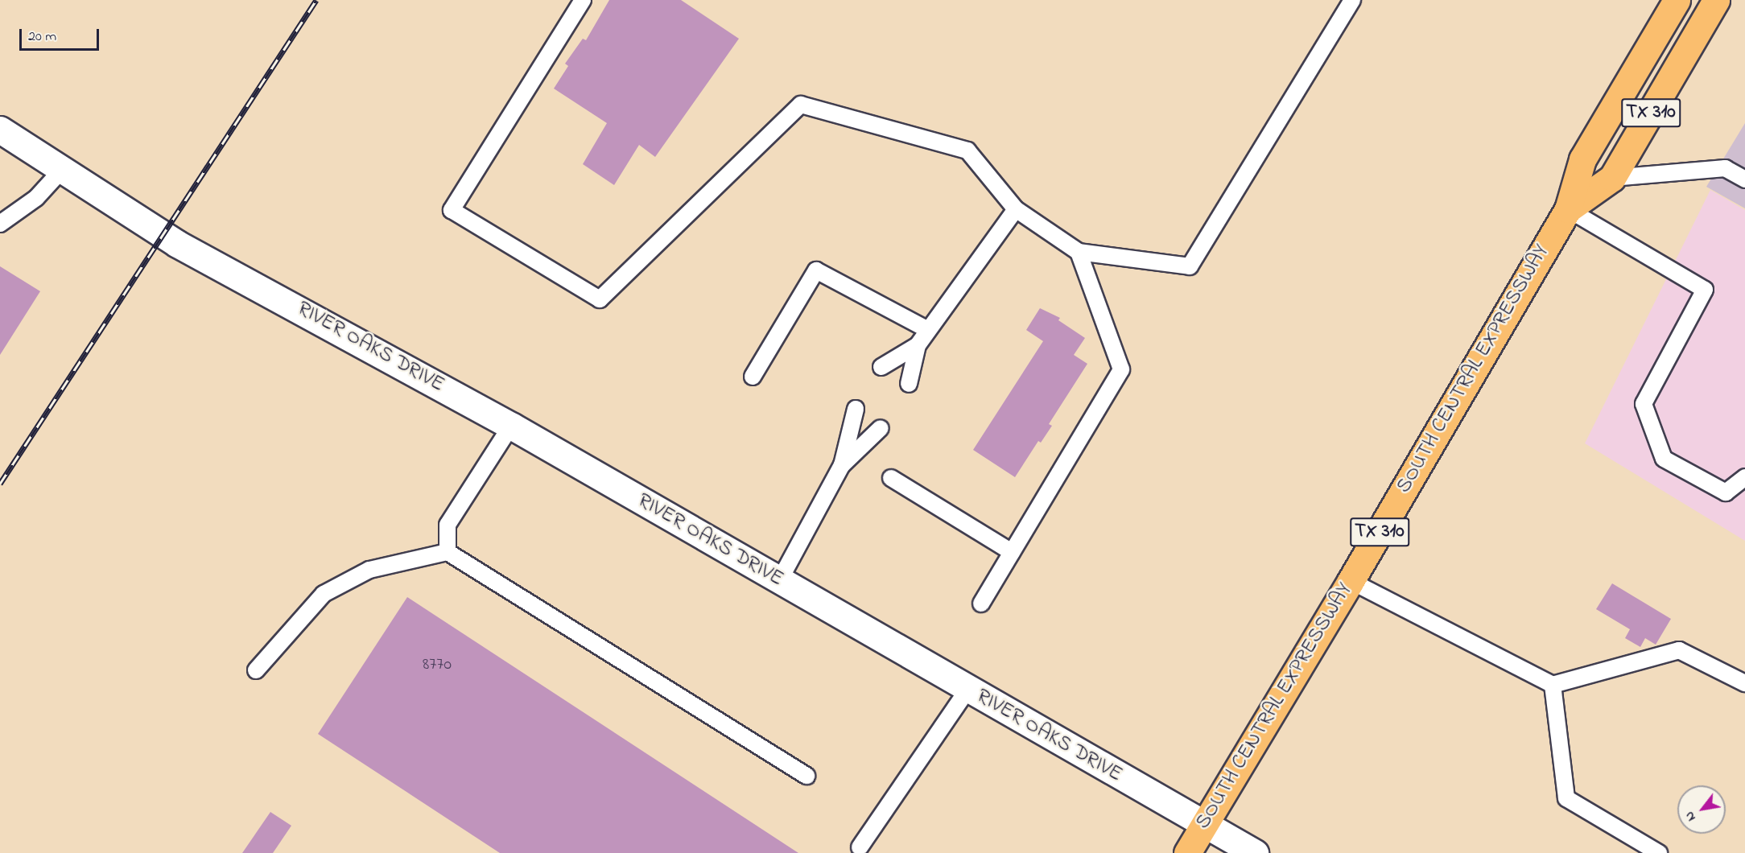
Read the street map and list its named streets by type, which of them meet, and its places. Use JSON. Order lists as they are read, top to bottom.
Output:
{
  "streets": {
    "main road": ["TX 310", "SOUTH CENTRAL EXPRESSWAY"],
    "street": ["RIVER OAKS DRIVE"]
  },
  "crossings": [
    ["RIVER OAKS DRIVE", "SOUTH CENTRAL EXPRESSWAY"]
  ],
  "house_numbers": ["8770"],
  "scale_bar": "20 m",
  "north": "bottom left"
}
